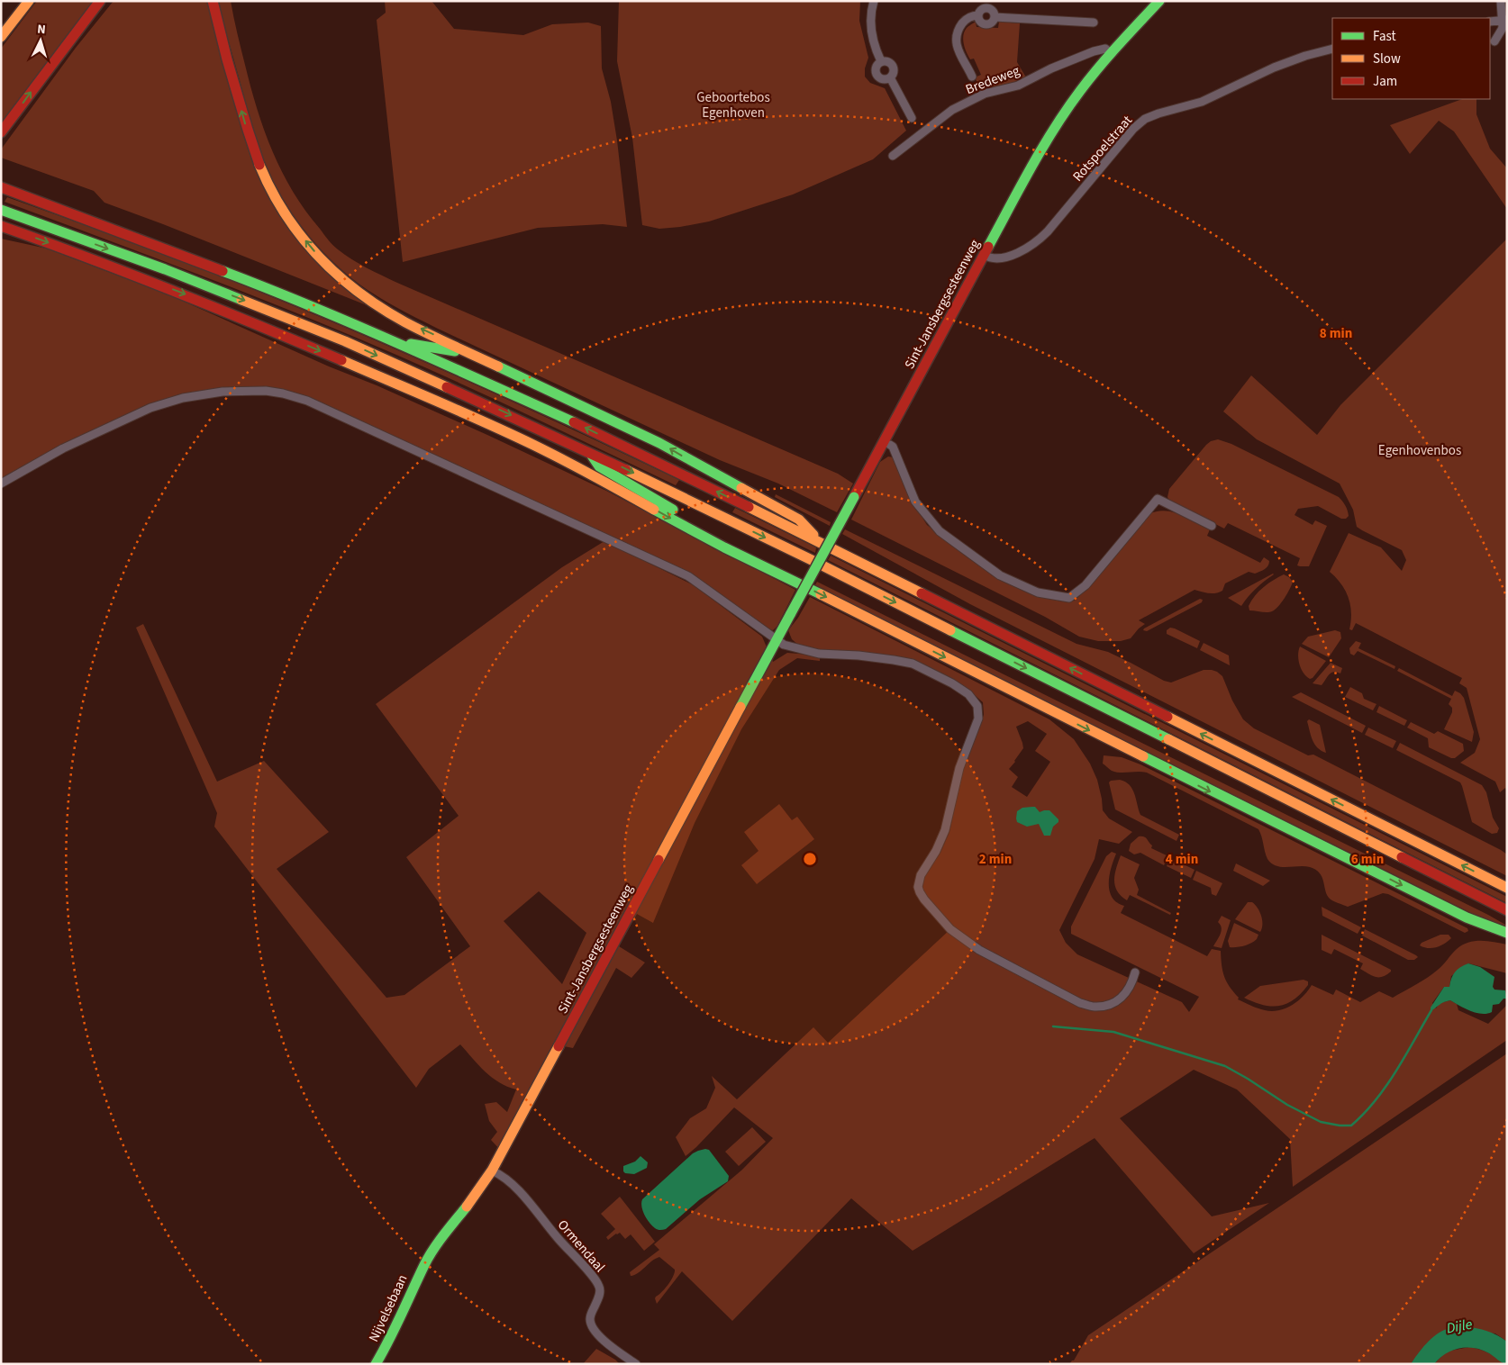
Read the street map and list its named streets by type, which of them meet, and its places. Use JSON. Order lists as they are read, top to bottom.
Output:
{
  "streets": {
    "main road": ["Sint-Jansbergsesteenweg", "Nijvelsebaan"],
    "street": ["Bredeweg", "Rotspoelstraat", "Ormendaal"]
  },
  "crossings": [
    ["Bredeweg", "Sint-Jansbergsesteenweg"],
    ["Rotspoelstraat", "Sint-Jansbergsesteenweg"],
    ["Sint-Jansbergsesteenweg", "Ormendaal"],
    ["Sint-Jansbergsesteenweg", "Nijvelsebaan"]
  ],
  "water": ["Dijle"],
  "parks": ["Geboortebos Egenhoven", "Egenhovenbos"],
  "legend": ["Fast", "Slow", "Jam"],
  "north": "top",
  "rings": [
    "8 min",
    "2 min",
    "4 min",
    "6 min"
  ]
}
